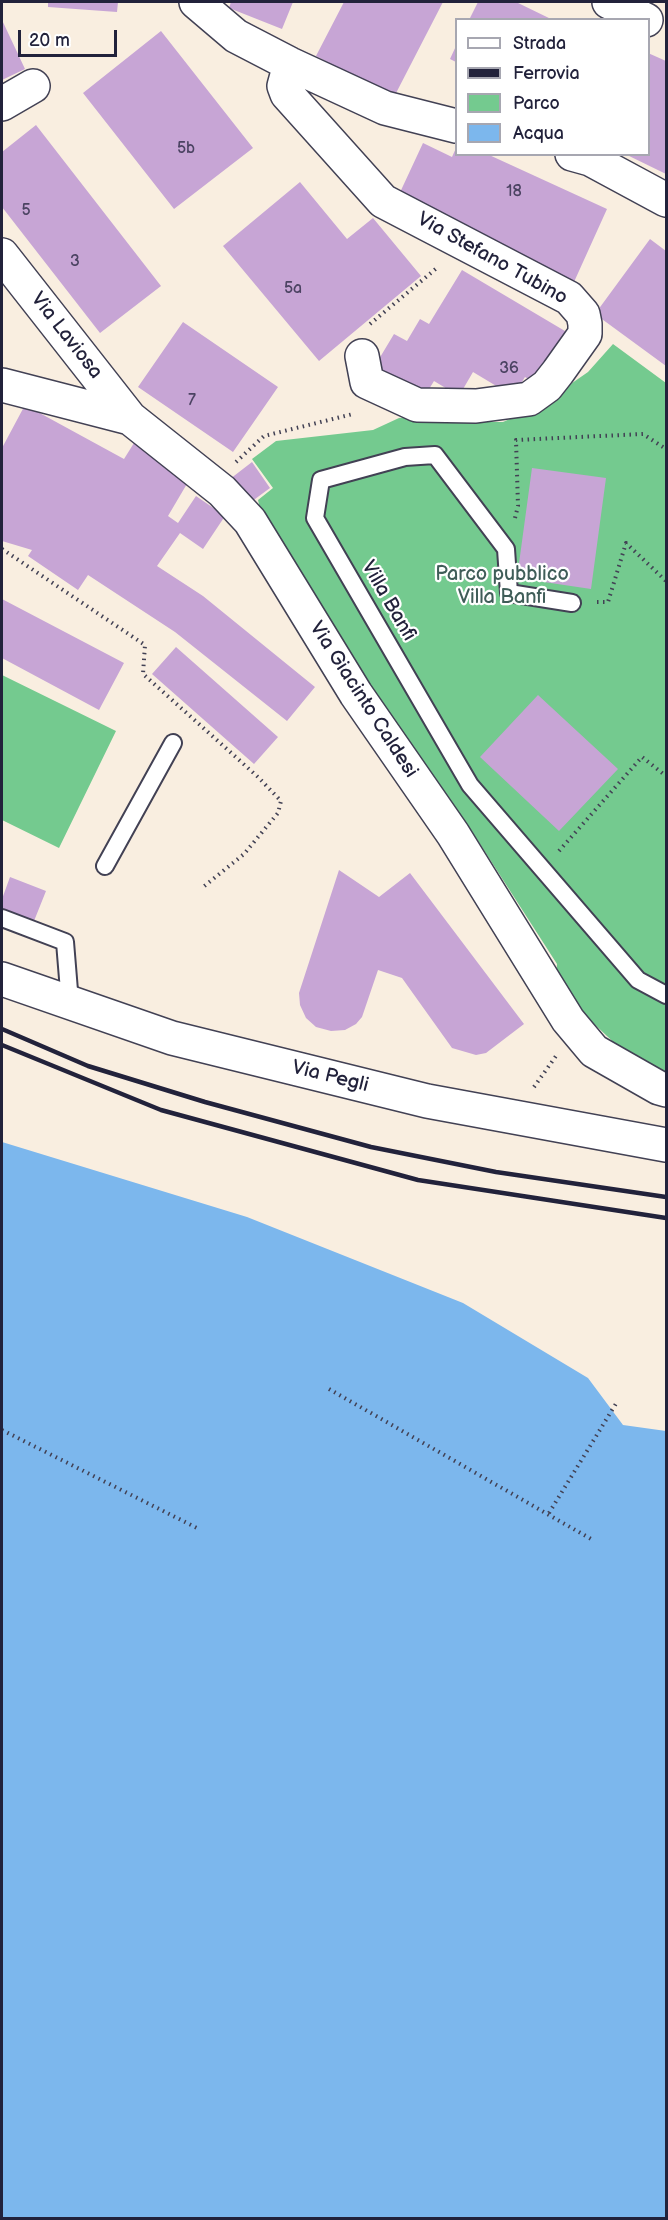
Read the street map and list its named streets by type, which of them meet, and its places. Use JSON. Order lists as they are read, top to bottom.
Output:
{
  "streets": {
    "street": [
      "Via Stefano Tubino",
      "Via Laviosa",
      "Via Giacinto Caldesi",
      "Via Pegli"
    ],
    "lane": ["Villa Banfi"]
  },
  "crossings": [
    ["Via Laviosa", "Via Giacinto Caldesi"]
  ],
  "parks": ["Parco pubblico Villa Banfi"],
  "house_numbers": [
    "5b",
    "18",
    "5",
    "3",
    "5a",
    "36",
    "7"
  ],
  "legend": [
    "Strada",
    "Ferrovia",
    "Parco",
    "Acqua"
  ],
  "scale_bar": "20 m"
}
